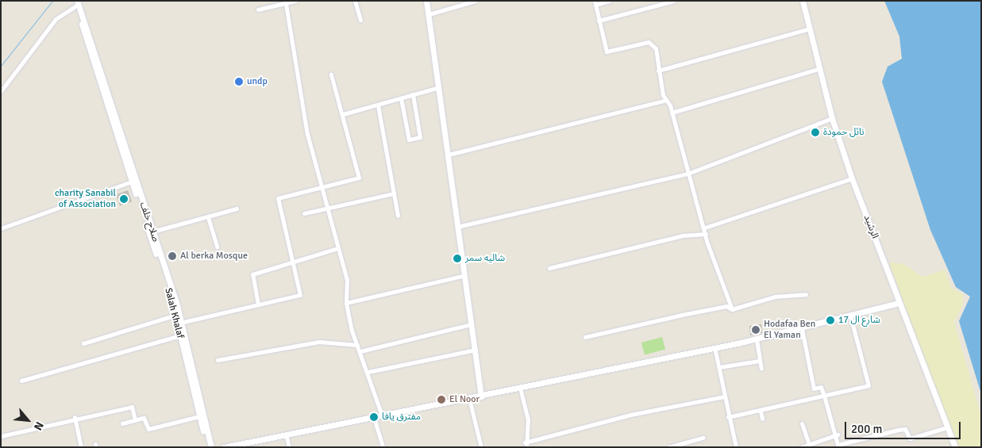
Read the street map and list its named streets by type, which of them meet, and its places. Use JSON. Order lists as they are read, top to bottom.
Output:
{
  "streets": {
    "main road": ["صلاح خلف", "الرشيد", "Salah Khalaf"]
  },
  "places": [
    "undp",
    "نائل حمودة",
    "charity Sanabil of Association",
    "Al berka Mosque",
    "شاليه سمر",
    "شارع ال 17",
    "Hodafaa Ben El Yaman",
    "El Noor",
    "مفترق يافا"
  ],
  "scale_bar": "200 m",
  "north": "bottom right"
}
